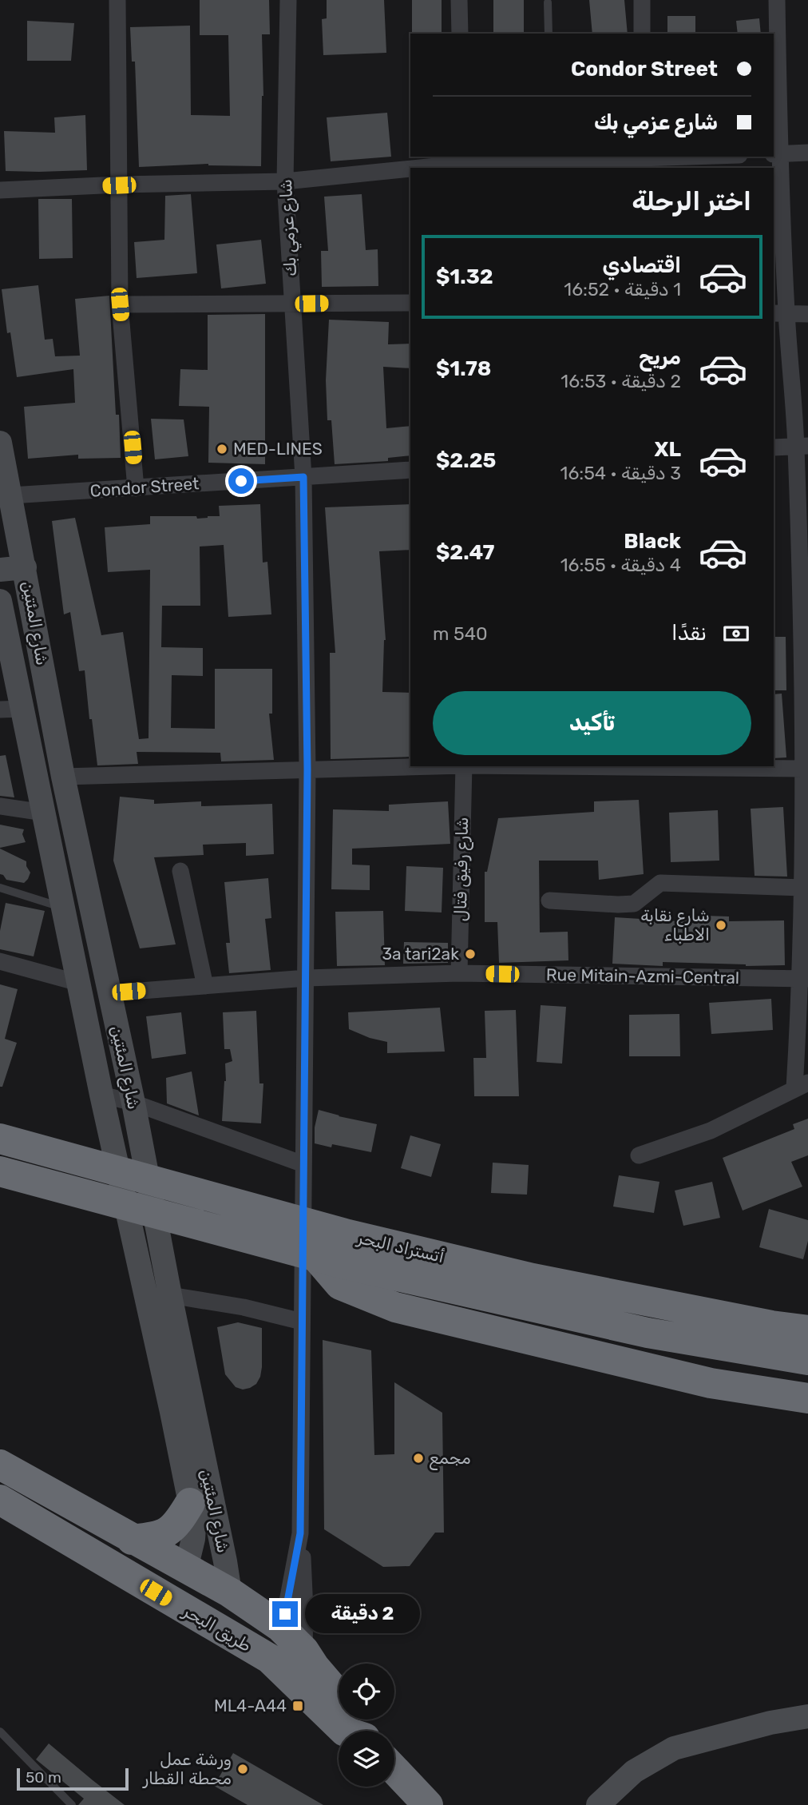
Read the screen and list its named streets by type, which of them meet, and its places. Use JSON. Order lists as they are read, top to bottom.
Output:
{
  "streets": {
    "highway": ["أتستراد البحر", "طريق البحر"],
    "street": [
      "شارع عزمي بك",
      "Condor Street",
      "شارع المئتين",
      "شارع رفيق فتال",
      "Rue Mitain-Azmi-Central"
    ]
  },
  "crossings": [
    ["شارع عزمي بك", "Condor Street"],
    ["شارع عزمي بك", "Rue Mitain-Azmi-Central"],
    ["شارع عزمي بك", "طريق البحر"],
    ["Condor Street", "شارع المئتين"],
    ["شارع المئتين", "Rue Mitain-Azmi-Central"],
    ["شارع المئتين", "طريق البحر"],
    ["شارع رفيق فتال", "Rue Mitain-Azmi-Central"]
  ],
  "places": {
    "other": [
      "MED-LINES",
      "شارع نقابة الاطباء",
      "3a tari2ak",
      "مجمع",
      "ورشة عمل محطة القطار"
    ],
    "transit": ["ML4-A44"]
  },
  "scale_bar": "50 m",
  "page": {
    "banner": ["Condor Street", "شارع عزمي بك"],
    "heading": "اختر الرحلة",
    "list": [
      {
        "name": "اقتصادي",
        "note": "1 دقيقة · 16:52",
        "value": "$1.32"
      },
      {
        "name": "مريح",
        "note": "2 دقيقة · 16:53",
        "value": "$1.78"
      },
      {
        "name": "XL",
        "note": "3 دقيقة · 16:54",
        "value": "$2.25"
      },
      {
        "name": "Black",
        "note": "4 دقيقة · 16:55",
        "value": "$2.47"
      }
    ],
    "pay": ["نقدًا", "540 m"],
    "buttons": "تأكيد",
    "bubble": "2 دقيقة",
    "scale": "50 m"
  }
}
